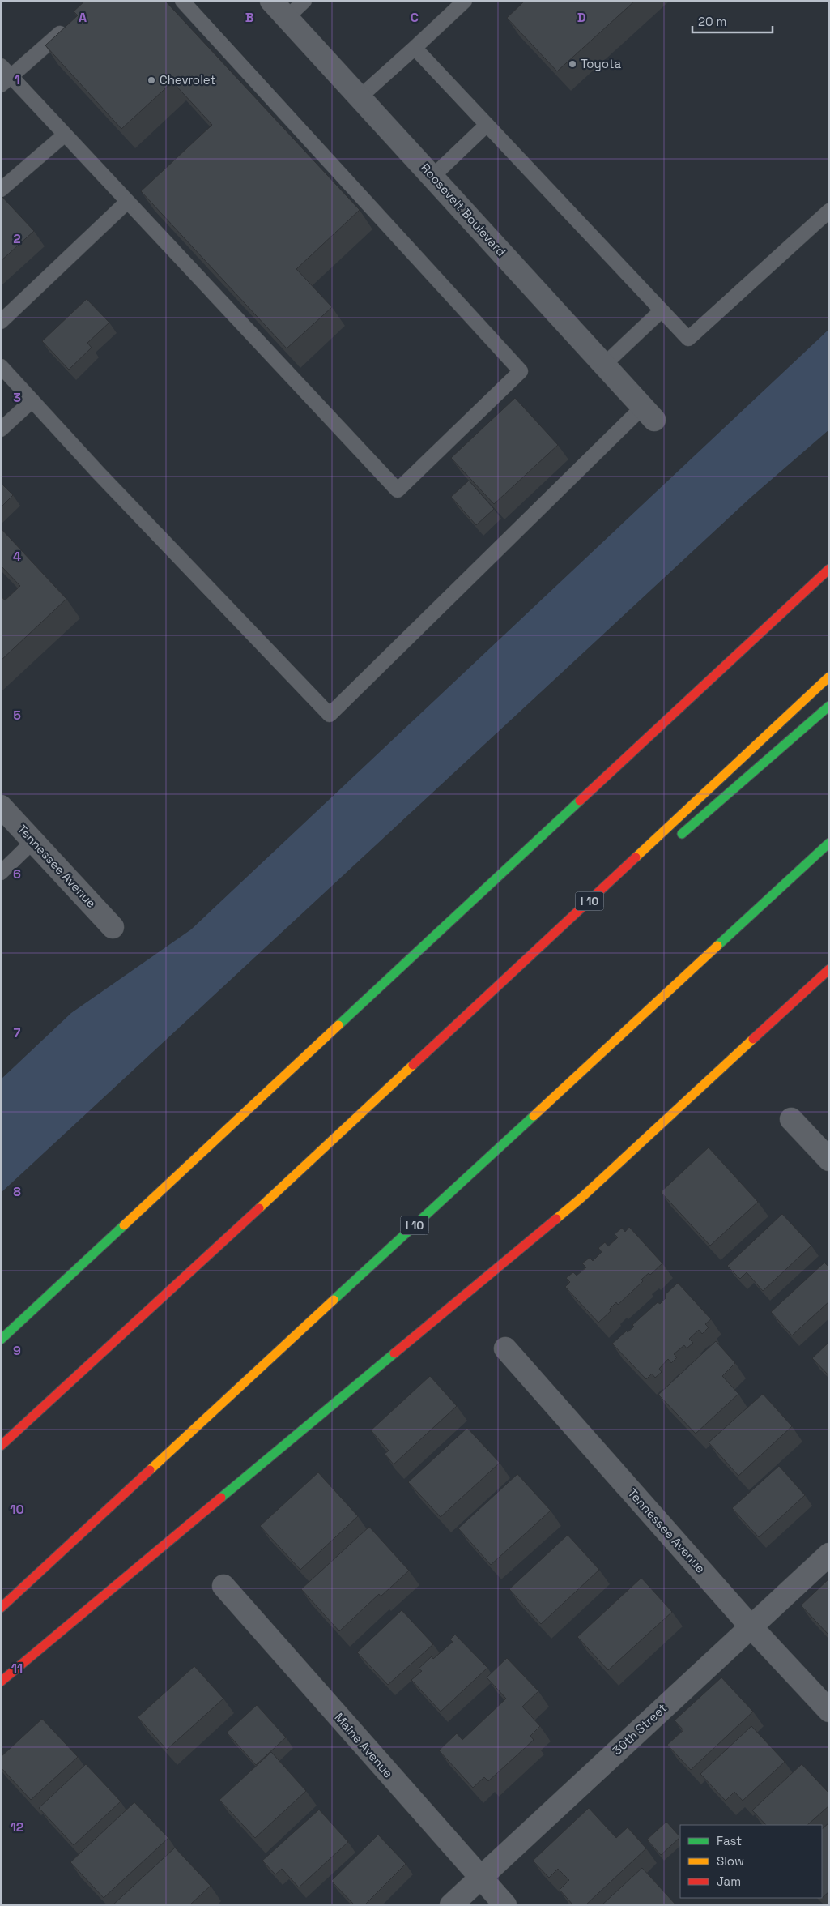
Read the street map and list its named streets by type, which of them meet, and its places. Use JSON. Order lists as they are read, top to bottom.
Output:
{
  "streets": {
    "highway": ["I 10"],
    "street": [
      "Roosevelt Boulevard",
      "Tennessee Avenue",
      "30th Street",
      "Maine Avenue"
    ]
  },
  "crossings": [
    ["Tennessee Avenue", "30th Street"],
    ["30th Street", "Maine Avenue"]
  ],
  "places": ["Toyota", "Chevrolet"],
  "legend": ["Fast", "Slow", "Jam"],
  "scale_bar": "20 m",
  "grid": {
    "columns": [
      "A",
      "B",
      "C",
      "D"
    ],
    "rows": [
      "1",
      "2",
      "3",
      "4",
      "5",
      "6",
      "7",
      "8",
      "9",
      "10",
      "11",
      "12"
    ]
  }
}
